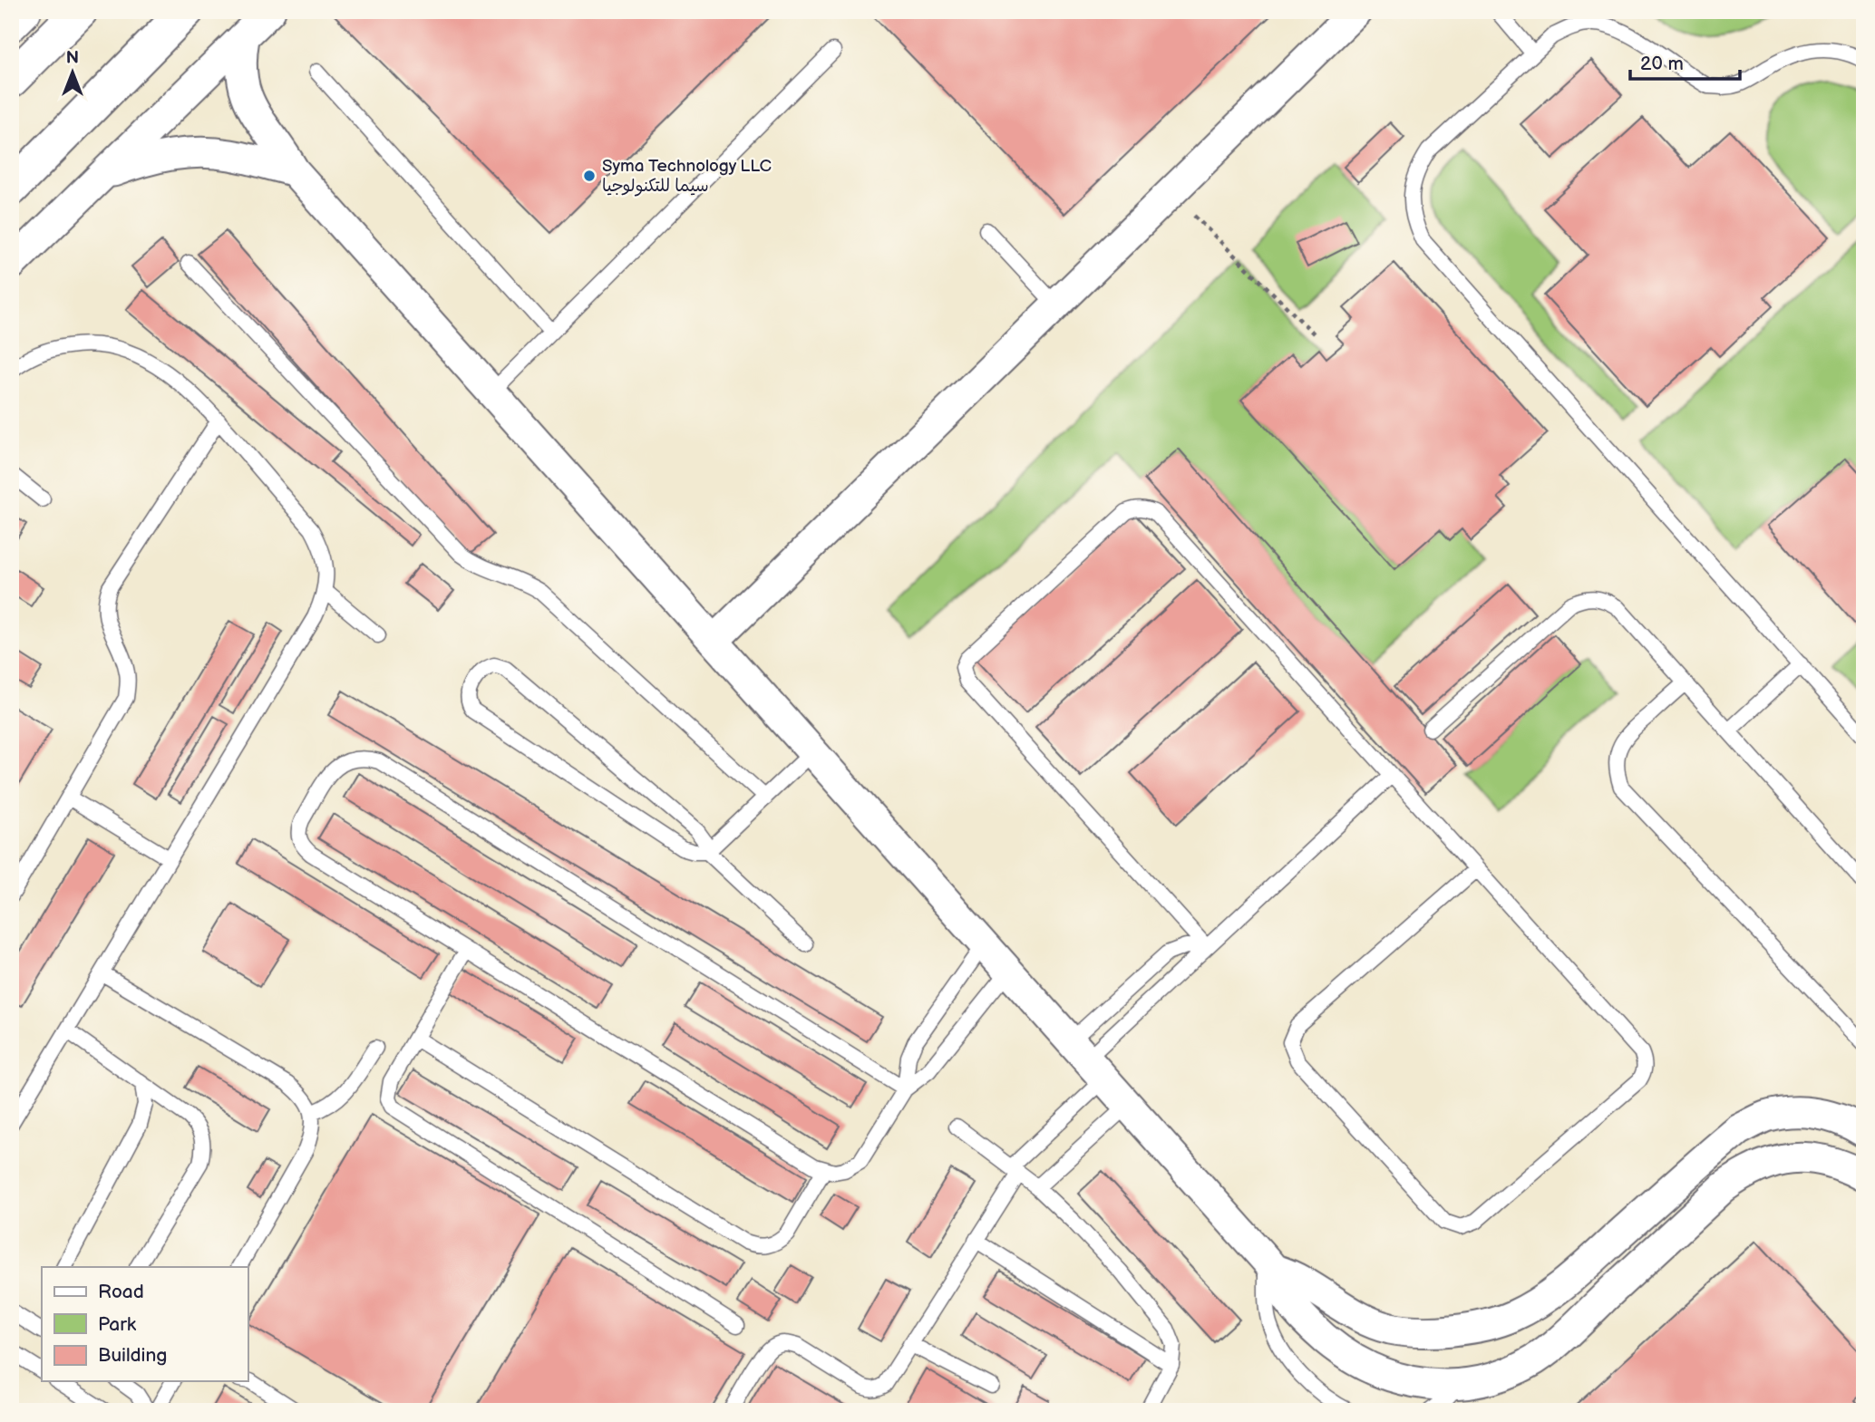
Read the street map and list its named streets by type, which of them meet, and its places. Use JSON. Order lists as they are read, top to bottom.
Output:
{
  "places": ["Syma Technology LLC سيما للتكنولوجيا"],
  "legend": ["Road", "Park", "Building"],
  "scale_bar": "20 m",
  "north": "top"
}
